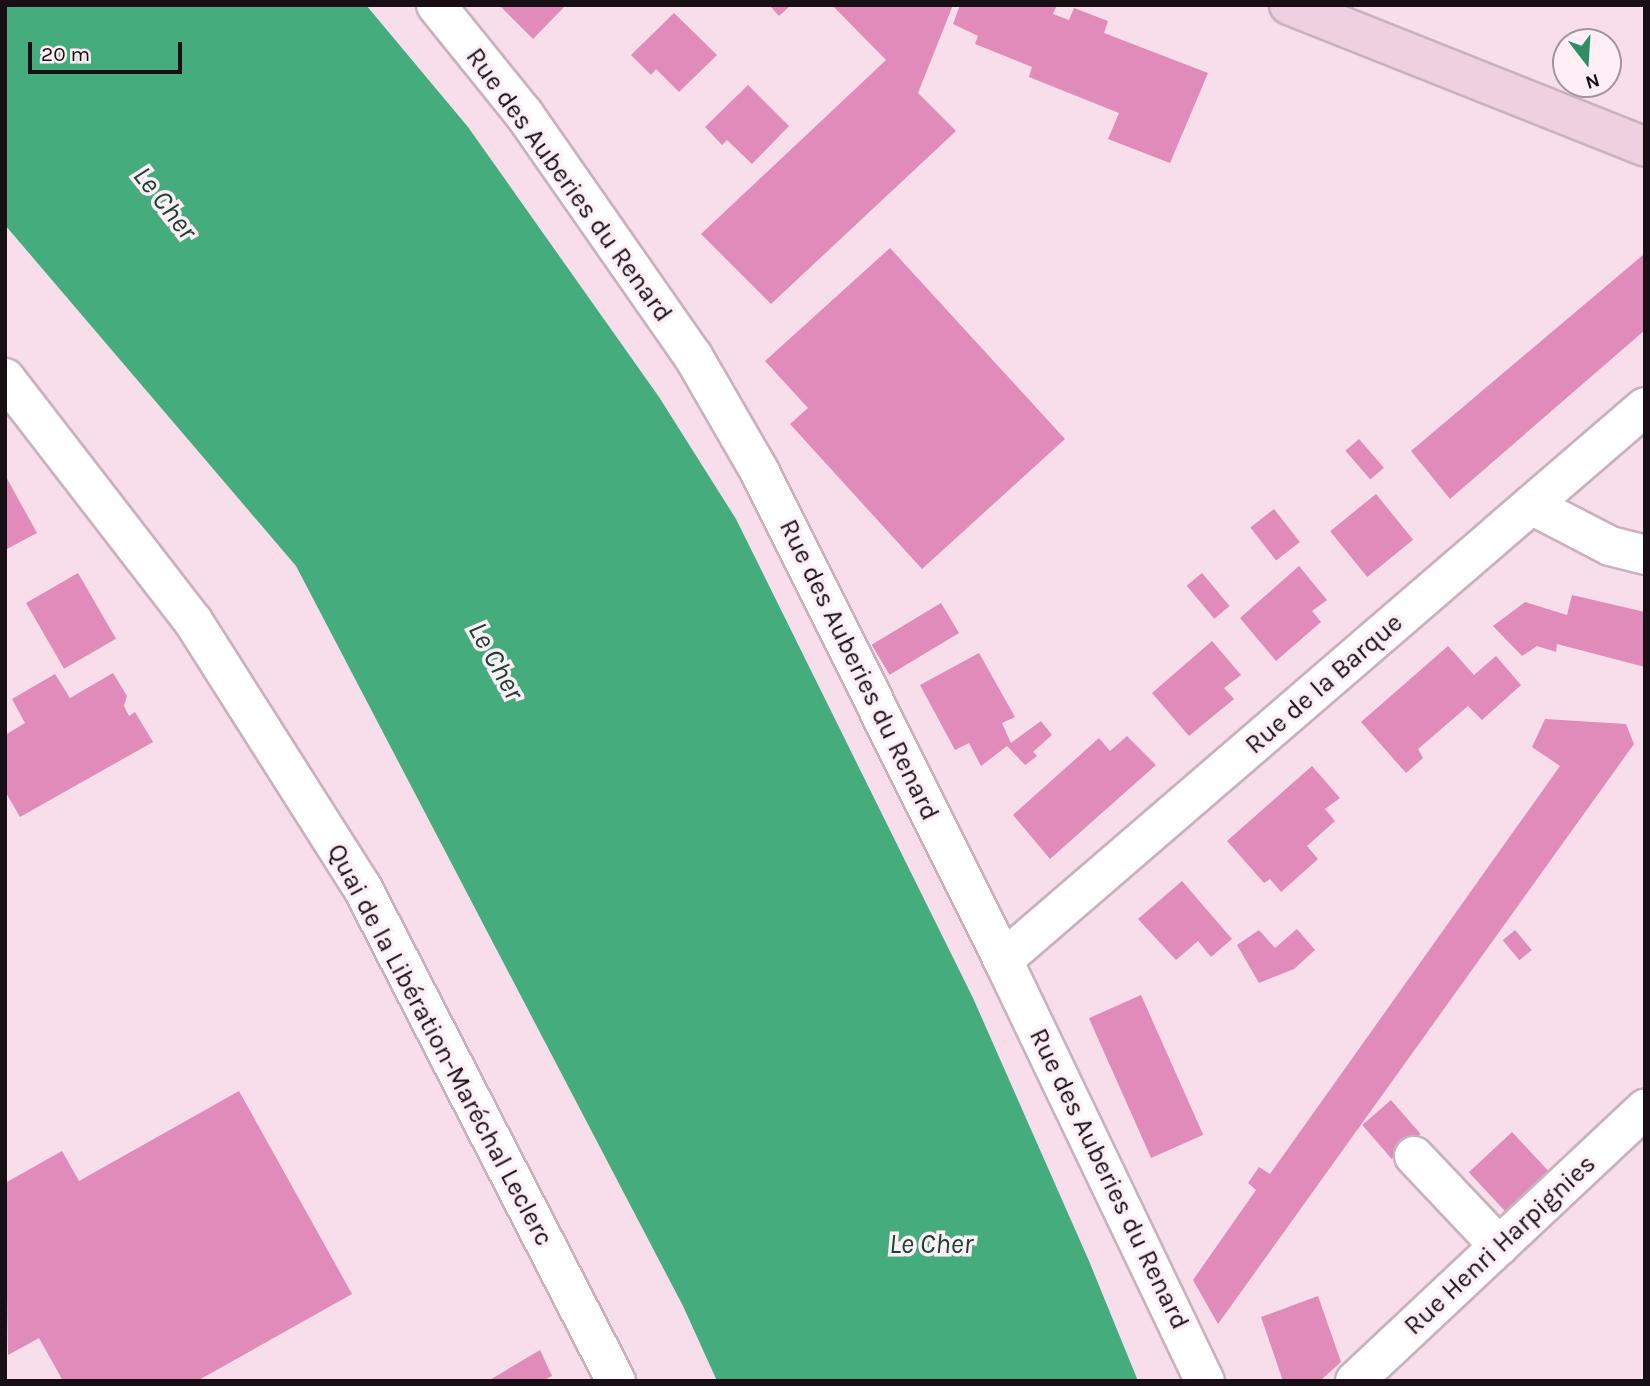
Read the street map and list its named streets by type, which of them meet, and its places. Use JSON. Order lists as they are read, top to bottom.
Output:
{
  "streets": {
    "street": [
      "Rue des Auberies du Renard",
      "Rue de la Barque",
      "Quai de la Libération-Maréchal Leclerc",
      "Rue Henri Harpignies"
    ]
  },
  "crossings": [
    ["Rue des Auberies du Renard", "Rue de la Barque"]
  ],
  "water": ["Le Cher"],
  "scale_bar": "20 m",
  "north": "bottom"
}
